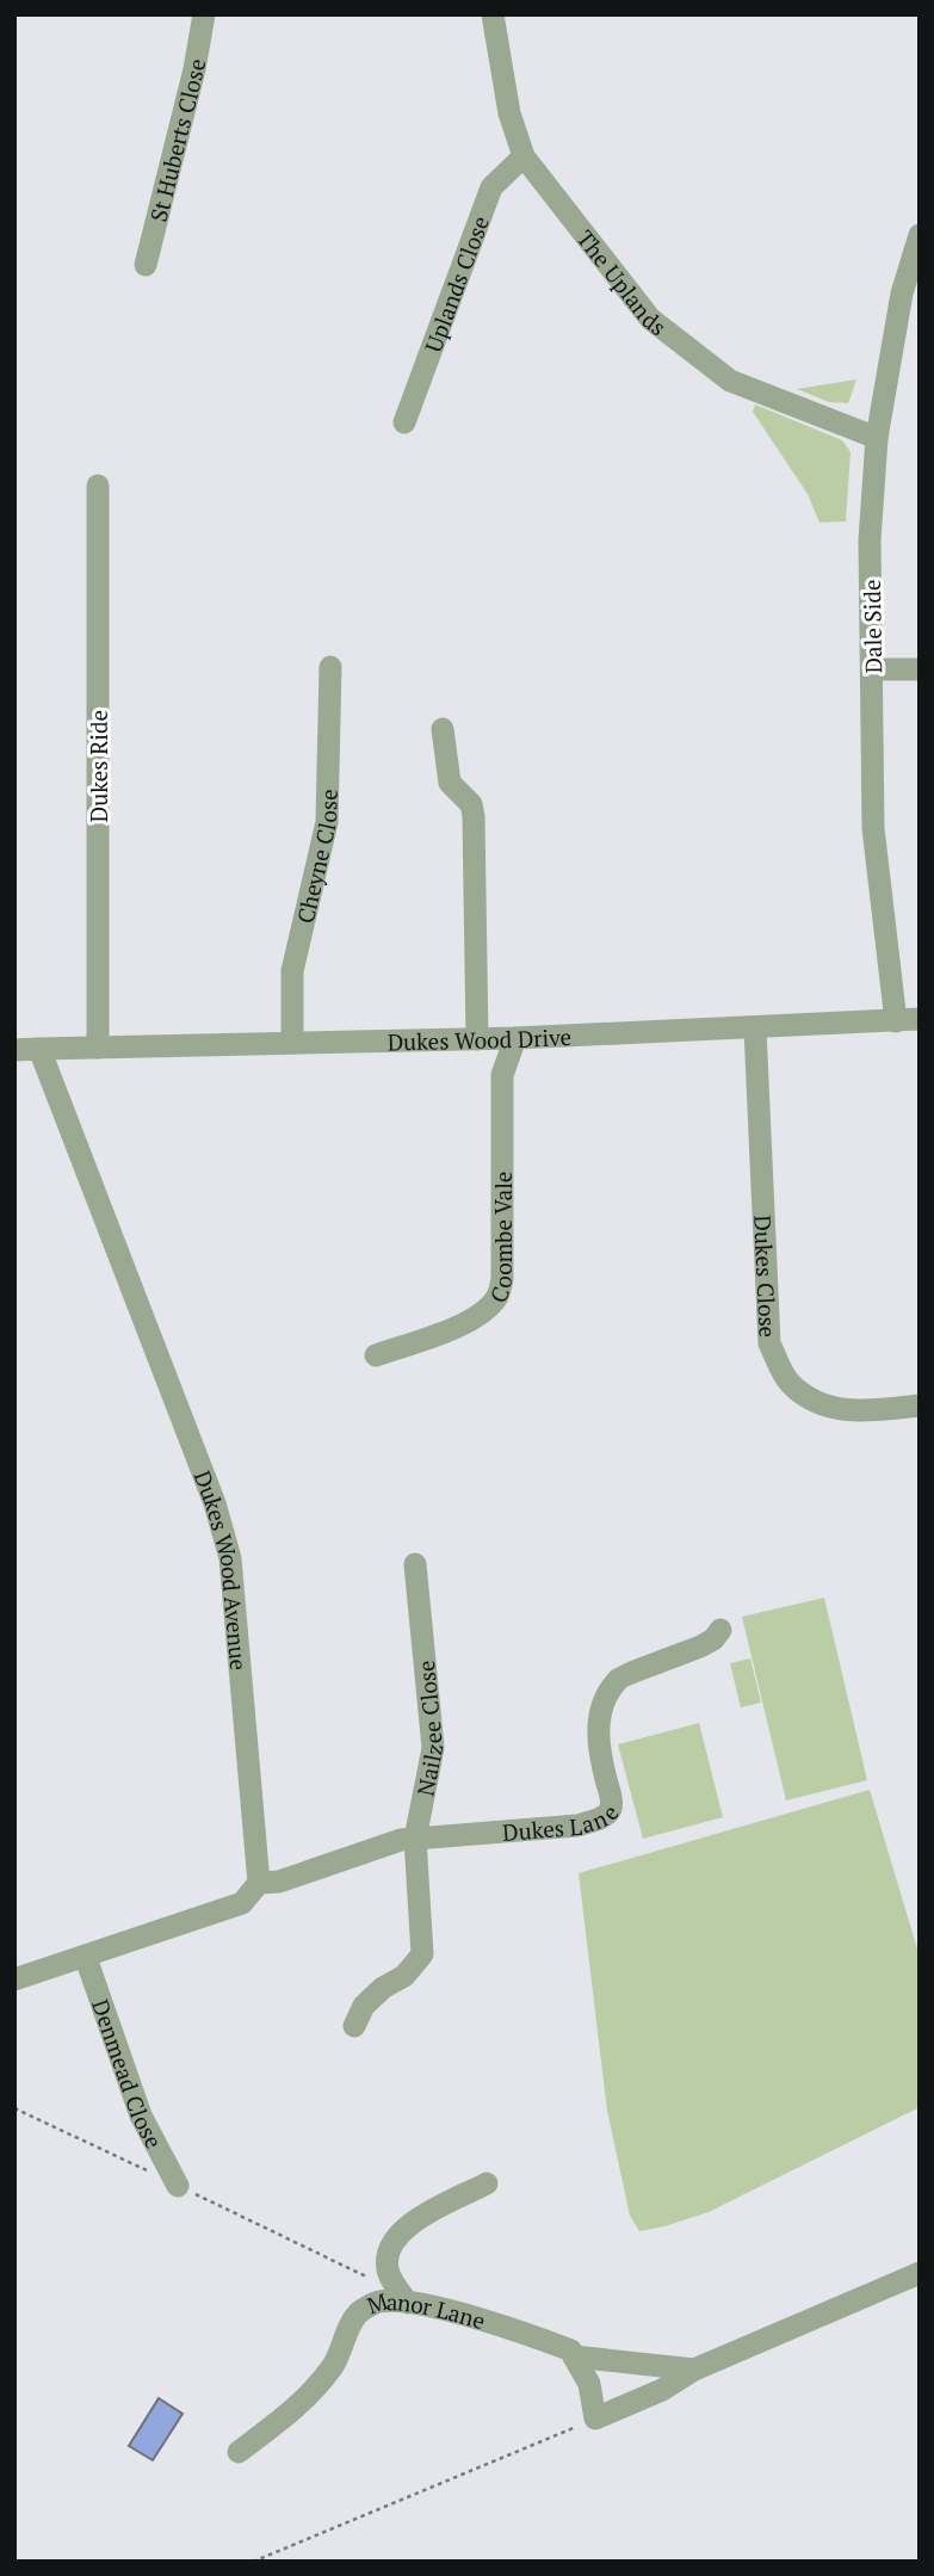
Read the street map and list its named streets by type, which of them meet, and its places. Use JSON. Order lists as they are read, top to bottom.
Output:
{
  "streets": {
    "street": [
      "St Huberts Close",
      "The Uplands",
      "Uplands Close",
      "Dale Side",
      "Dukes Ride",
      "Cheyne Close",
      "Dukes Wood Drive",
      "Coombe Vale",
      "Dukes Close",
      "Dukes Wood Avenue",
      "Nailzee Close",
      "Dukes Lane",
      "Denmead Close",
      "Manor Lane"
    ]
  },
  "crossings": [
    ["The Uplands", "Uplands Close"],
    ["The Uplands", "Dale Side"],
    ["Dale Side", "Dukes Wood Drive"],
    ["Dukes Ride", "Dukes Wood Drive"],
    ["Cheyne Close", "Dukes Wood Drive"],
    ["Dukes Wood Drive", "Coombe Vale"],
    ["Dukes Wood Drive", "Dukes Close"],
    ["Dukes Wood Drive", "Dukes Wood Avenue"],
    ["Dukes Wood Avenue", "Dukes Lane"],
    ["Nailzee Close", "Dukes Lane"]
  ]
}
